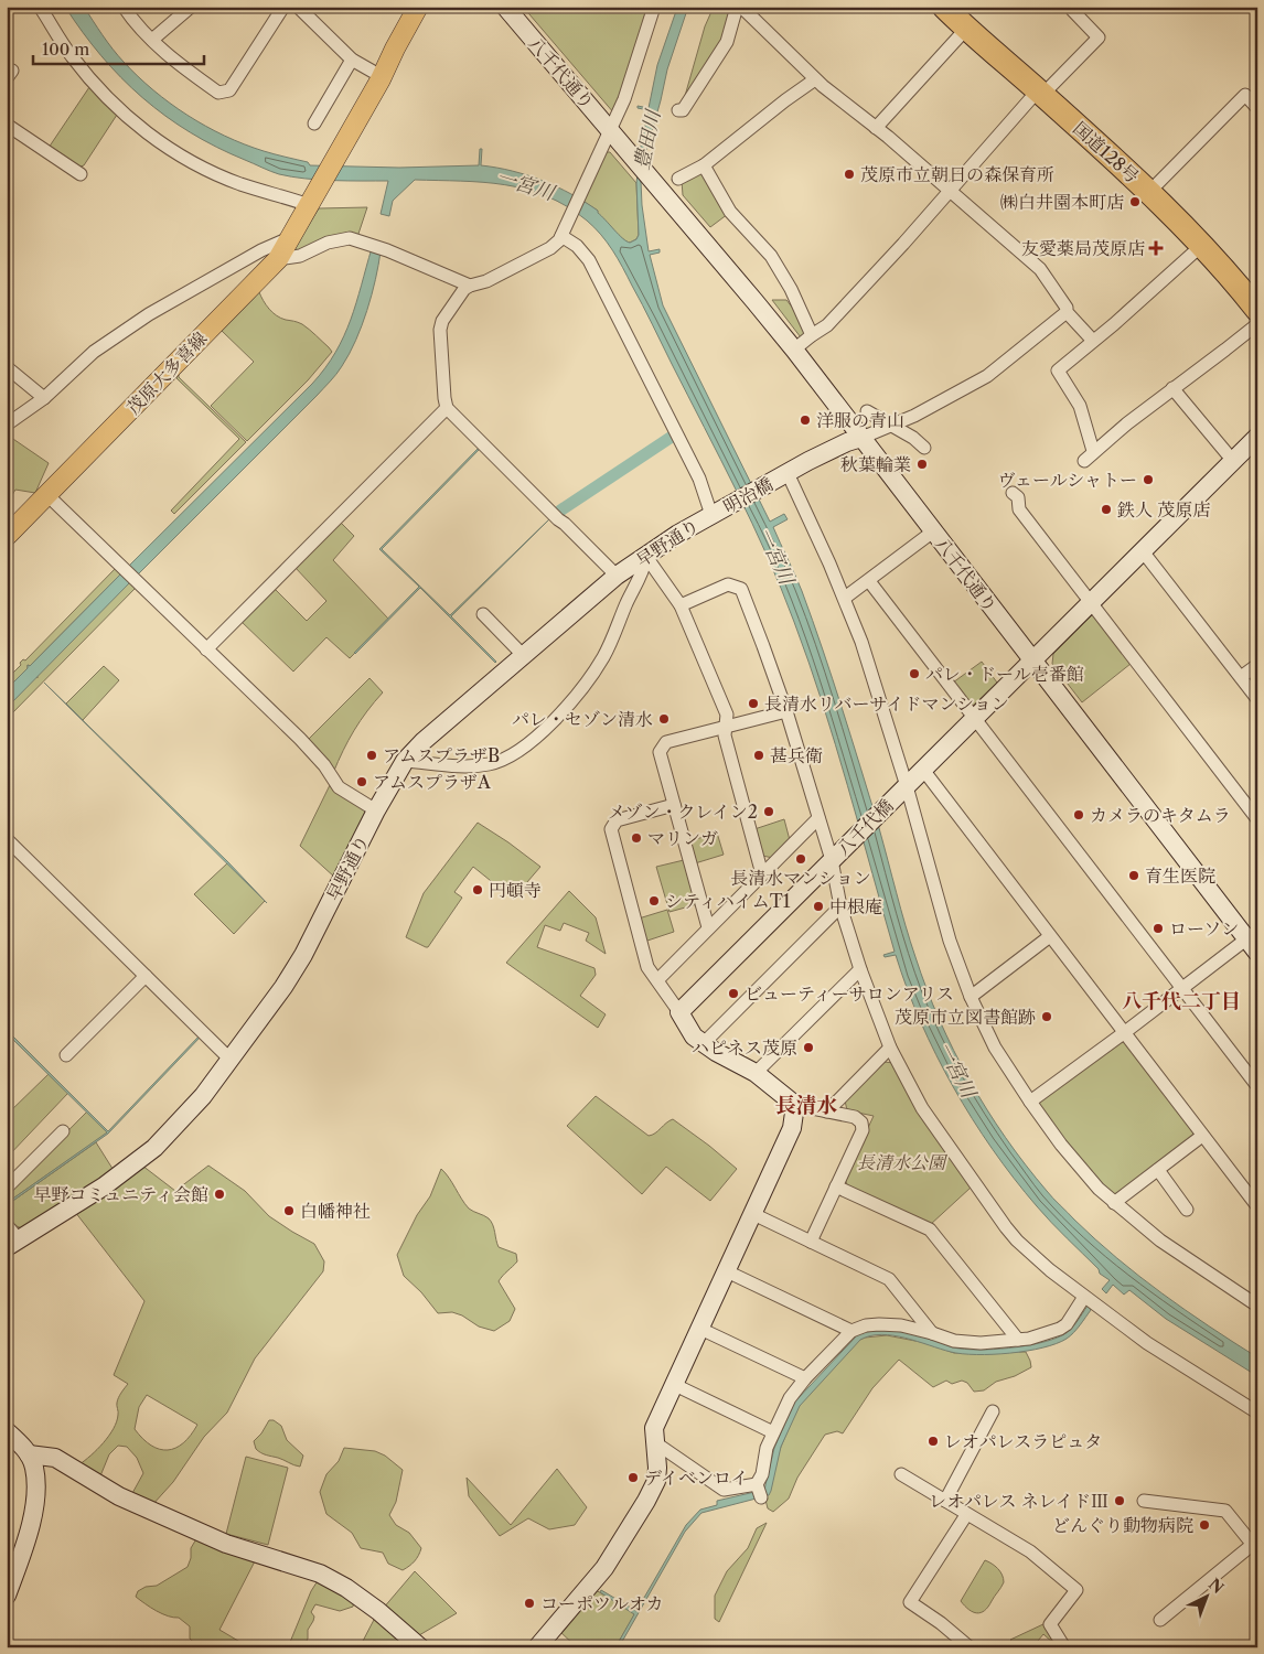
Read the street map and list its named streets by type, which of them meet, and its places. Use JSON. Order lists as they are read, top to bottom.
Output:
{
  "streets": {
    "highway": ["国道128号"],
    "main road": ["茂原大多喜線"],
    "street": [
      "八千代通り",
      "明治橋",
      "早野通り",
      "八千代橋"
    ]
  },
  "crossings": [
    ["八千代通り", "八千代橋"],
    ["明治橋", "早野通り"]
  ],
  "districts": ["八千代二丁目", "長清水"],
  "water": ["豊田川", "一宮川"],
  "parks": ["長清水公園"],
  "places": {
    "other": [
      "茂原市立朝日の森保育所",
      "㈱白井園本町店",
      "洋服の青山",
      "秋葉輪業",
      "ヴェールシャトー",
      "鉄人 茂原店",
      "パレ・ドール壱番館",
      "長清水リバーサイドマンション",
      "パレ・セゾン清水",
      "アムスプラザB",
      "甚兵衛",
      "アムスプラザA",
      "メゾン・クレイン2",
      "カメラのキタムラ",
      "マリンガ",
      "長清水マンション",
      "育生医院",
      "円頓寺",
      "シティハイムT1",
      "中根庵",
      "ローソン",
      "ビューティーサロンアリス",
      "茂原市立図書館跡",
      "ハピネス茂原",
      "早野コミュニティ会館",
      "白幡神社",
      "レオパレスラピュタ",
      "デイベンロイ",
      "レオパレス ネレイドⅢ",
      "どんぐり動物病院",
      "コーポツルオカ"
    ],
    "health": ["友愛薬局茂原店"]
  },
  "scale_bar": "100 m",
  "north": "top right"
}
